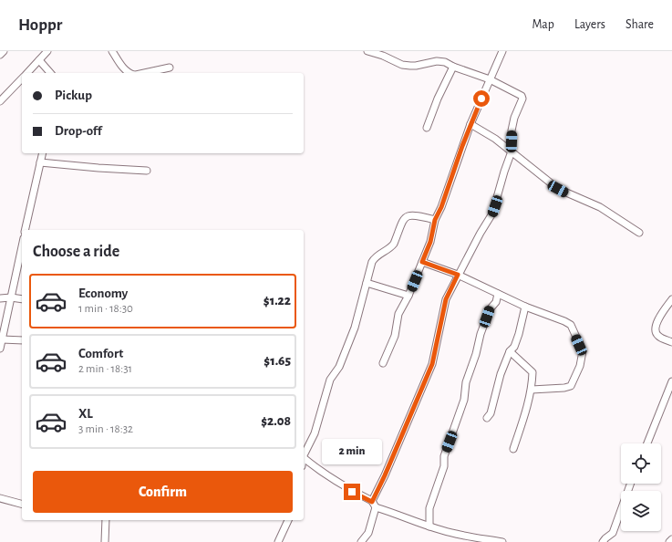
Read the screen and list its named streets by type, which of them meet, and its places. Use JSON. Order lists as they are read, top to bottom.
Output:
{
  "page": {
    "header": "Hoppr",
    "nav": ["Map", "Layers", "Share"],
    "banner": ["Pickup", "Drop-off"],
    "heading": "Choose a ride",
    "list": [
      {
        "name": "Economy",
        "note": "1 min · 18:30",
        "value": "$1.22"
      },
      {
        "name": "Comfort",
        "note": "2 min · 18:31",
        "value": "$1.65"
      },
      {
        "name": "XL",
        "note": "3 min · 18:32",
        "value": "$2.08"
      }
    ],
    "bubble": "2 min",
    "buttons": "Confirm"
  }
}
